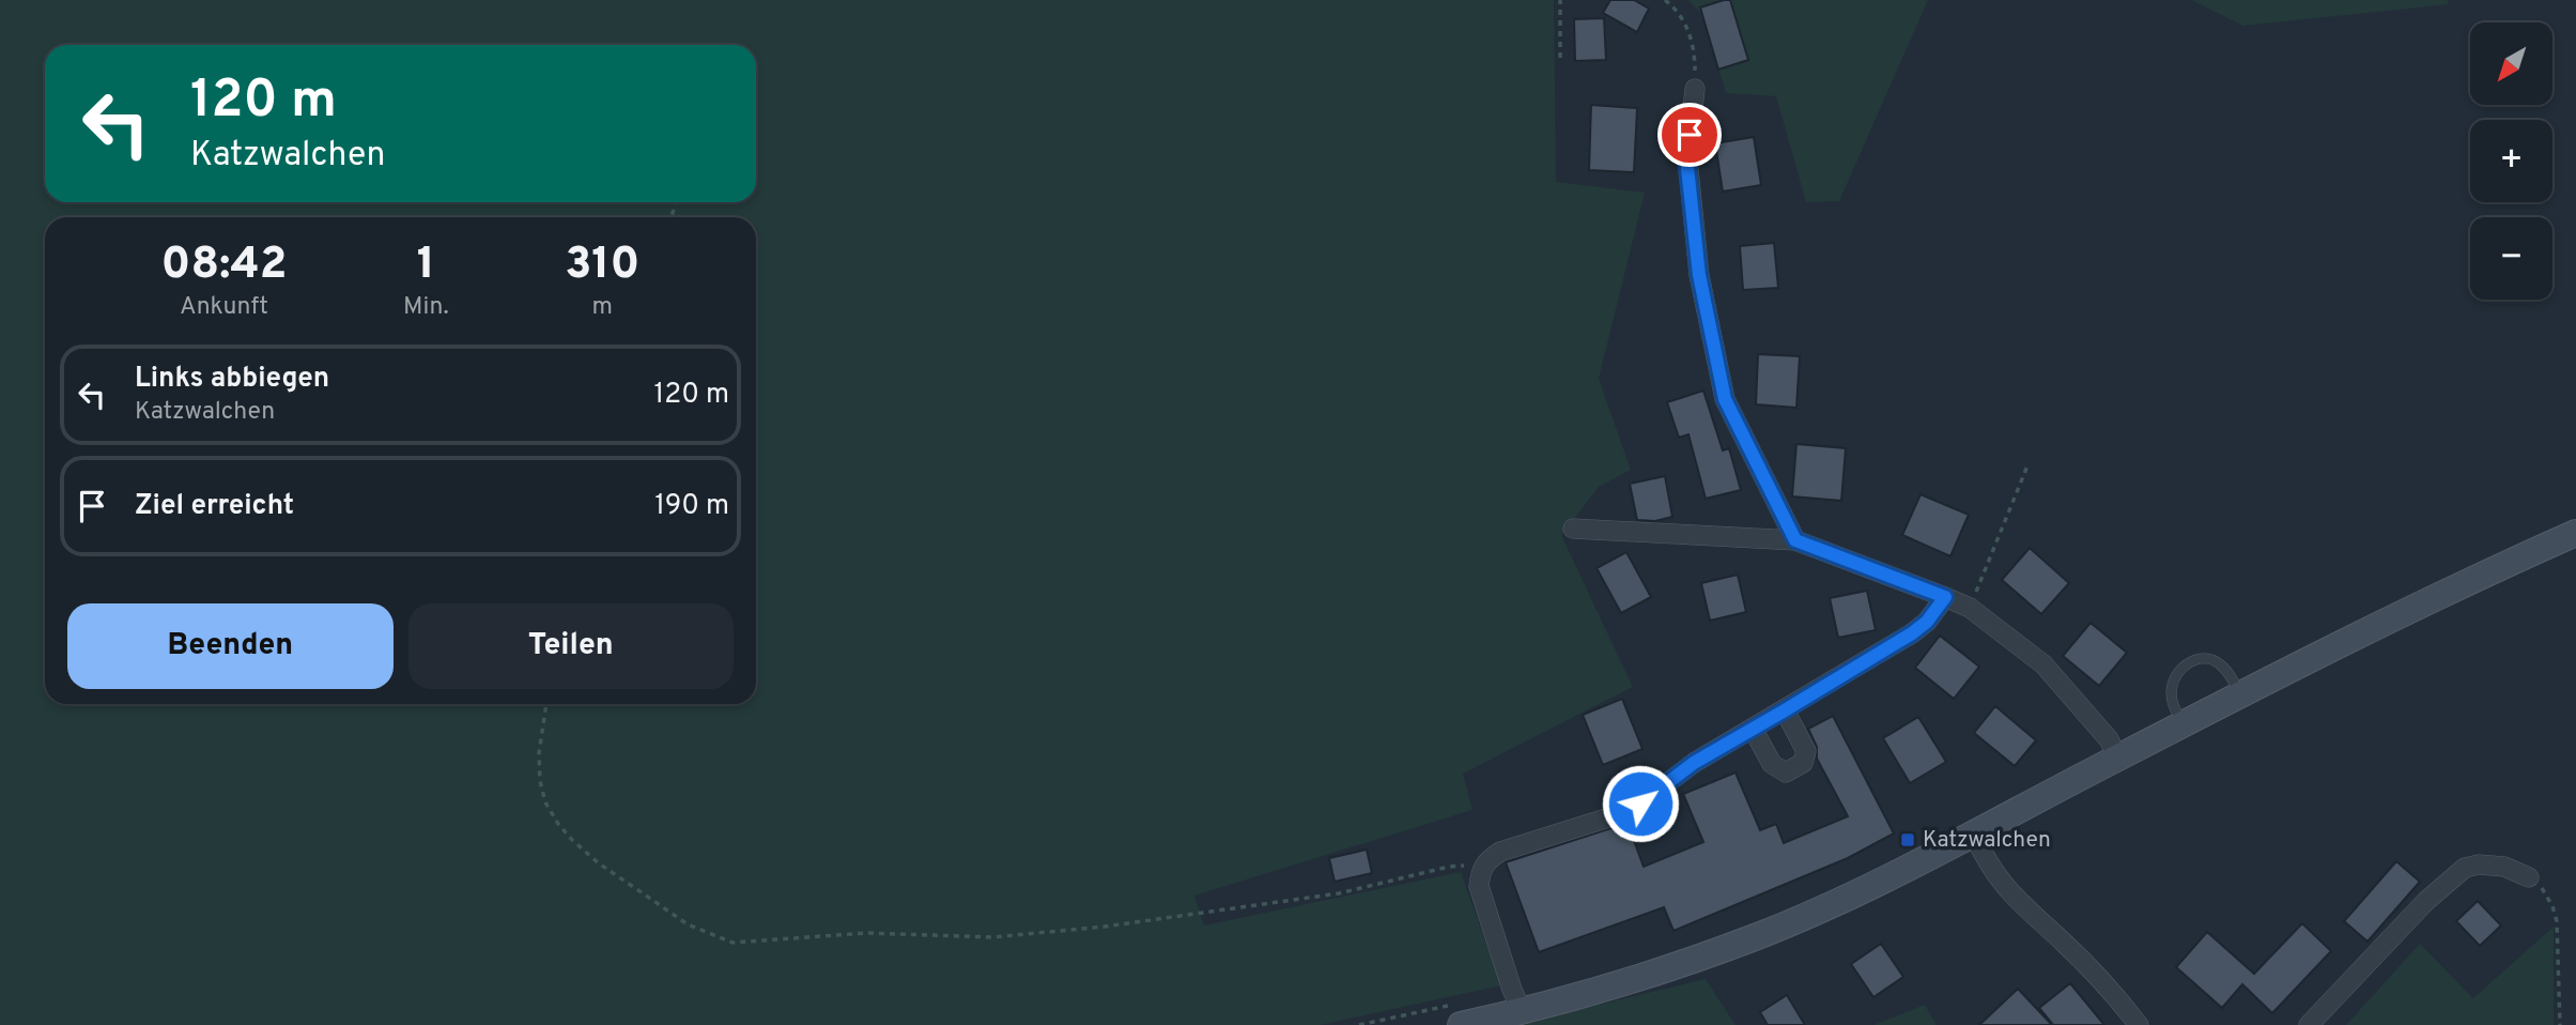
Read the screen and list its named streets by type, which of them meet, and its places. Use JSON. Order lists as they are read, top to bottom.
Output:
{
  "places": {
    "transit": ["Katzwalchen"]
  },
  "north": "bottom left",
  "page": {
    "map_buttons": ["+", "−"],
    "turn": ["120 m", "Katzwalchen"],
    "eta": [
      "08:42",
      "Ankunft",
      "1",
      "Min.",
      "310",
      "m"
    ],
    "list": [
      {
        "name": "Links abbiegen",
        "note": "Katzwalchen",
        "value": "120 m"
      },
      {
        "name": "Ziel erreicht",
        "value": "190 m"
      }
    ],
    "buttons": ["Beenden", "Teilen"]
  }
}
